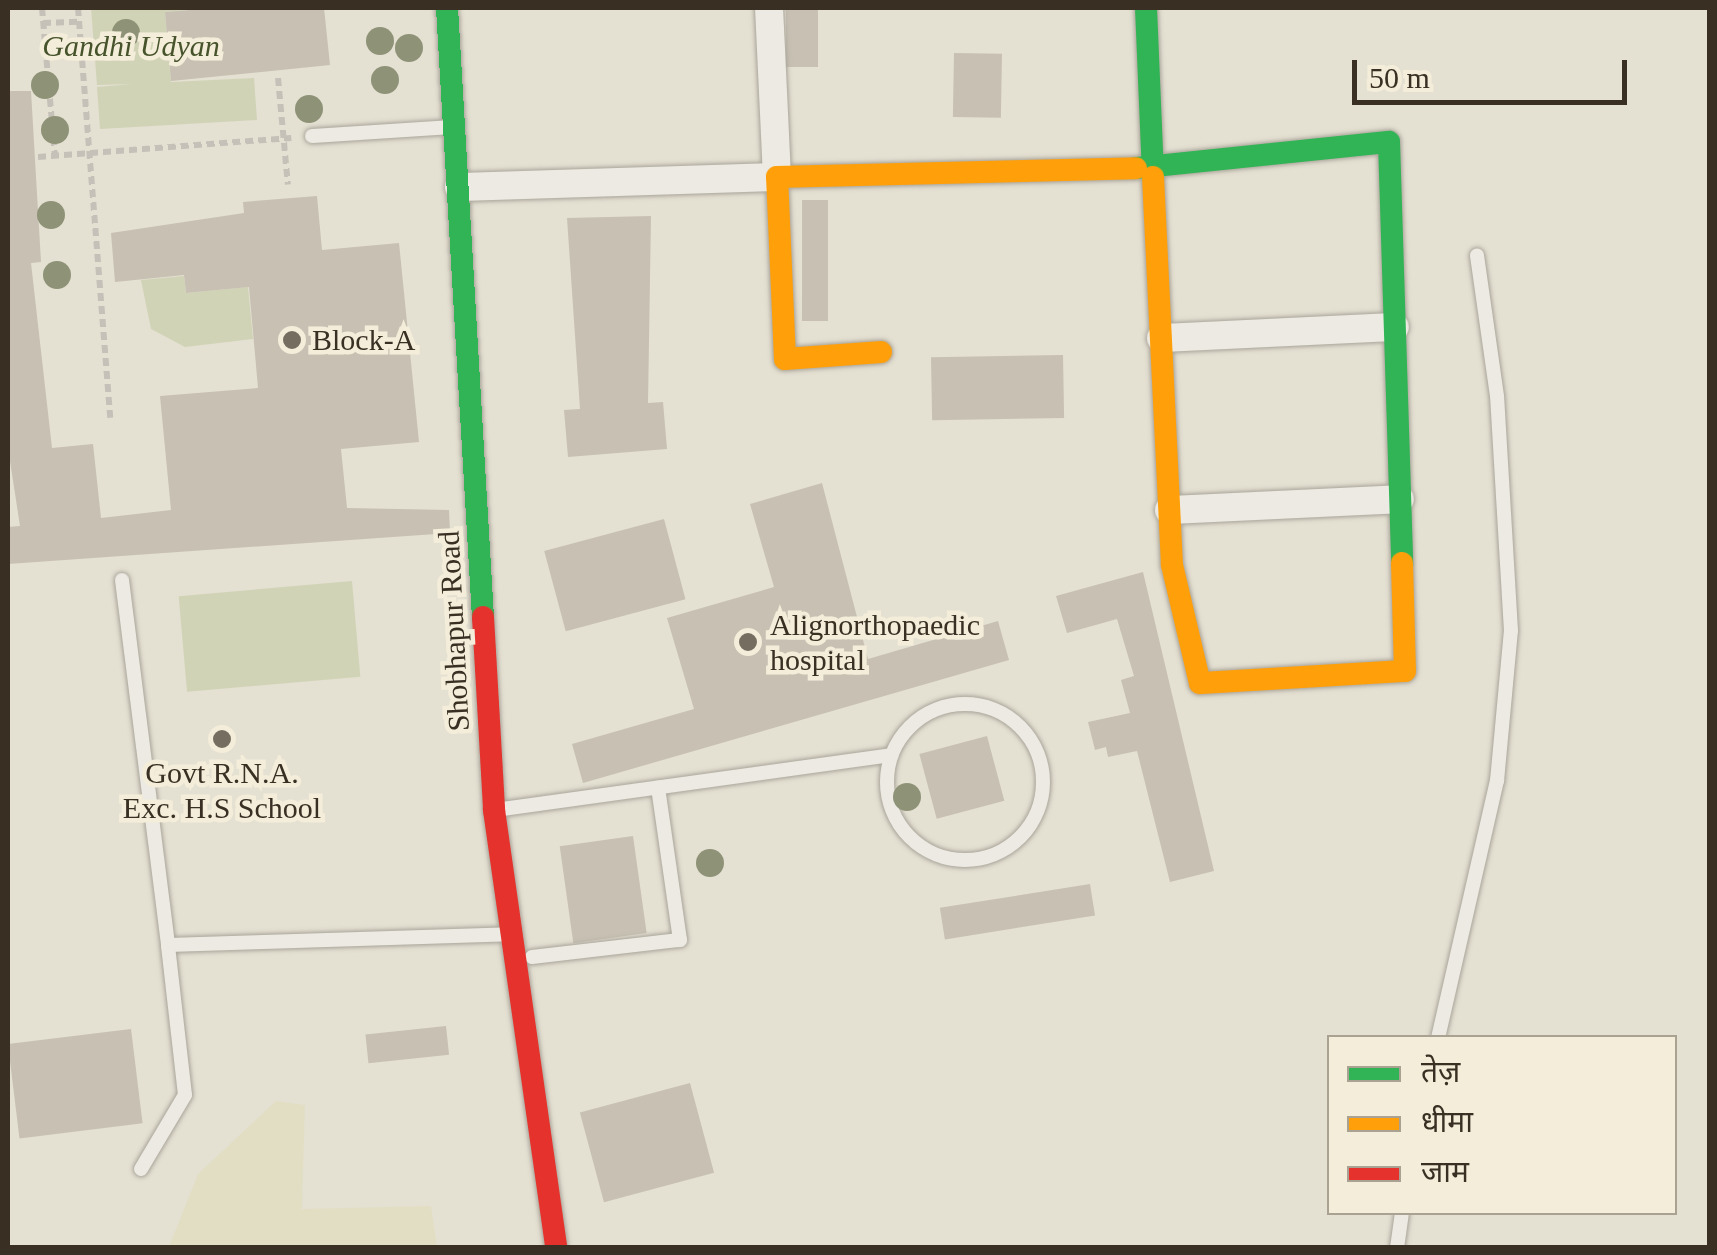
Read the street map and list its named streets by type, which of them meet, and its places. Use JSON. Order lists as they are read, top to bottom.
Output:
{
  "streets": {
    "street": ["Shobhapur Road"]
  },
  "parks": ["Gandhi Udyan"],
  "places": ["Block-A", "Alignorthopaedic hospital", "Govt R.N.A. Exc. H.S School"],
  "legend": ["तेज़", "धीमा", "जाम"],
  "scale_bar": "50 m"
}
